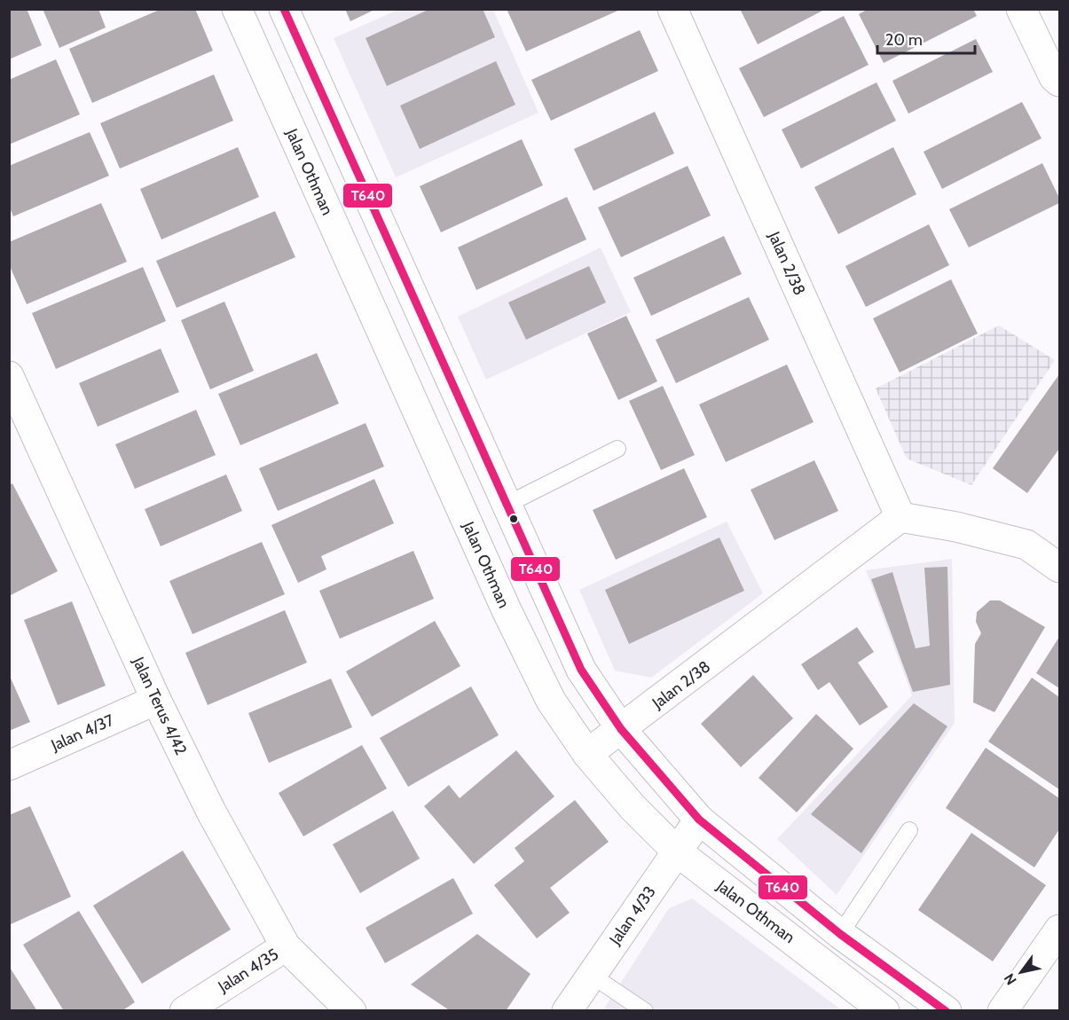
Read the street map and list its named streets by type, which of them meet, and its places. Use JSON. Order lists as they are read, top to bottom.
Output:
{
  "streets": {
    "street": [
      "Jalan Othman",
      "Jalan 2/38",
      "Jalan Terus 4/42",
      "Jalan 4/37",
      "Jalan 4/33",
      "Jalan 4/35"
    ]
  },
  "crossings": [
    ["Jalan Othman", "Jalan 2/38"],
    ["Jalan Othman", "Jalan 4/33"],
    ["Jalan Terus 4/42", "Jalan 4/37"],
    ["Jalan Terus 4/42", "Jalan 4/35"]
  ],
  "lines": ["transit line T640"],
  "scale_bar": "20 m",
  "north": "bottom left"
}
